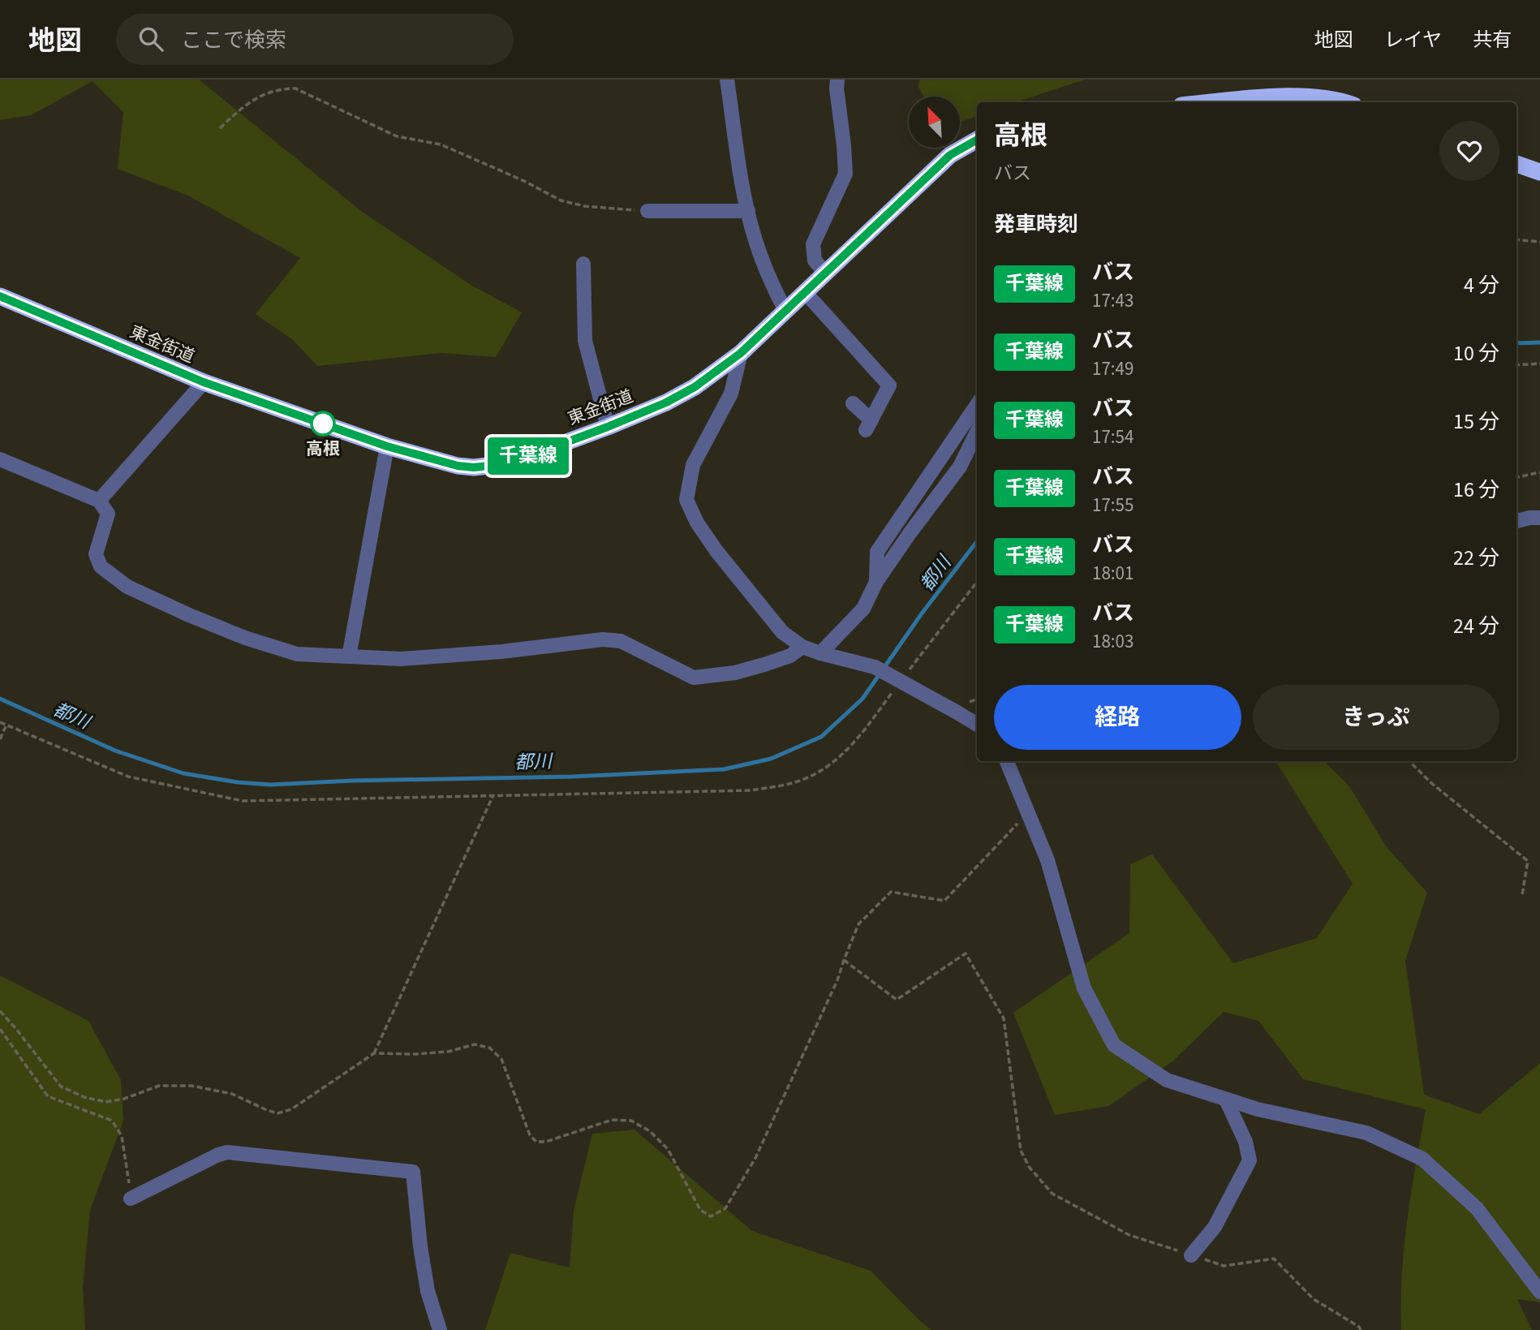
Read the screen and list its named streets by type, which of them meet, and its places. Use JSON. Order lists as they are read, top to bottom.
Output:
{
  "streets": {
    "highway": ["東金街道"]
  },
  "water": ["都川"],
  "places": ["高根"],
  "lines": ["bus line 千葉線"],
  "north": "top left",
  "page": {
    "header": "地図",
    "search": "ここで検索",
    "nav": ["地図", "レイヤ", "共有"],
    "on_map": "千葉線",
    "heading": [
      ["高根", "バス"],
      "発車時刻"
    ],
    "list": [
      {
        "mark": "千葉線",
        "name": "バス",
        "note": "17:43",
        "value": "4 分"
      },
      {
        "mark": "千葉線",
        "name": "バス",
        "note": "17:49",
        "value": "10 分"
      },
      {
        "mark": "千葉線",
        "name": "バス",
        "note": "17:54",
        "value": "15 分"
      },
      {
        "mark": "千葉線",
        "name": "バス",
        "note": "17:55",
        "value": "16 分"
      },
      {
        "mark": "千葉線",
        "name": "バス",
        "note": "18:01",
        "value": "22 分"
      },
      {
        "mark": "千葉線",
        "name": "バス",
        "note": "18:03",
        "value": "24 分"
      }
    ],
    "buttons": ["経路", "きっぷ"]
  }
}
